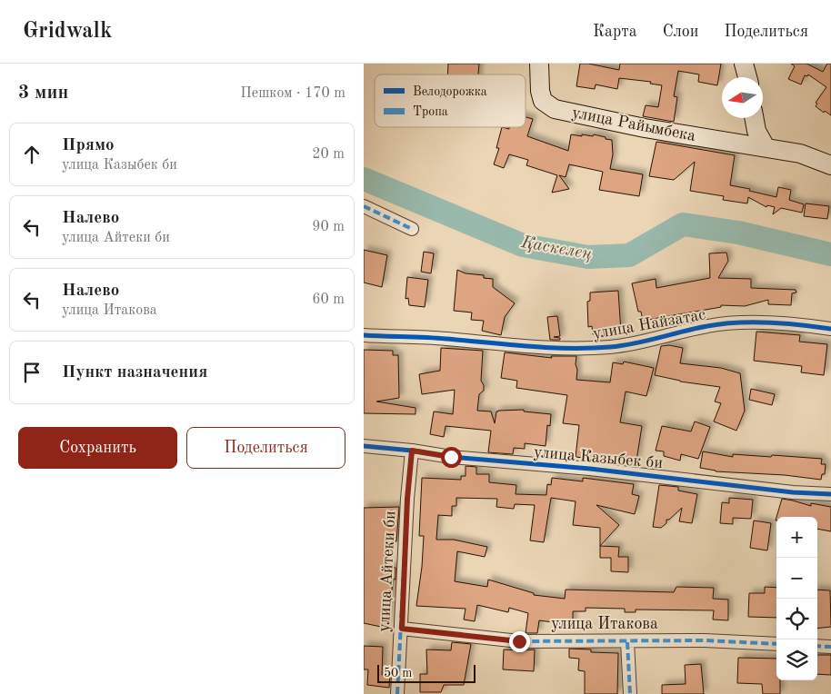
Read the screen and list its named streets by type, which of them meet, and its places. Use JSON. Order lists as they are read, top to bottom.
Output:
{
  "streets": {
    "street": [
      "улица Райымбека",
      "улица Найзатас",
      "улица Казыбек би",
      "улица Айтеки би",
      "улица Итакова"
    ]
  },
  "crossings": [
    ["улица Казыбек би", "улица Айтеки би"],
    ["улица Айтеки би", "улица Итакова"]
  ],
  "water": ["Қаскелең"],
  "legend": ["Велодорожка", "Тропа"],
  "scale_bar": "50 m",
  "north": "left",
  "page": {
    "header": "Gridwalk",
    "nav": ["Карта", "Слои", "Поделиться"],
    "heading": ["3 мин", "Пешком · 170 m"],
    "list": [
      ["Прямо", "улица Казыбек би", "20 m"],
      ["Налево", "улица Айтеки би", "90 m"],
      ["Налево", "улица Итакова", "60 m"],
      "Пункт назначения"
    ],
    "buttons": ["Сохранить", "Поделиться"],
    "map_buttons": ["+", "−"],
    "scale": "50 m"
  }
}
